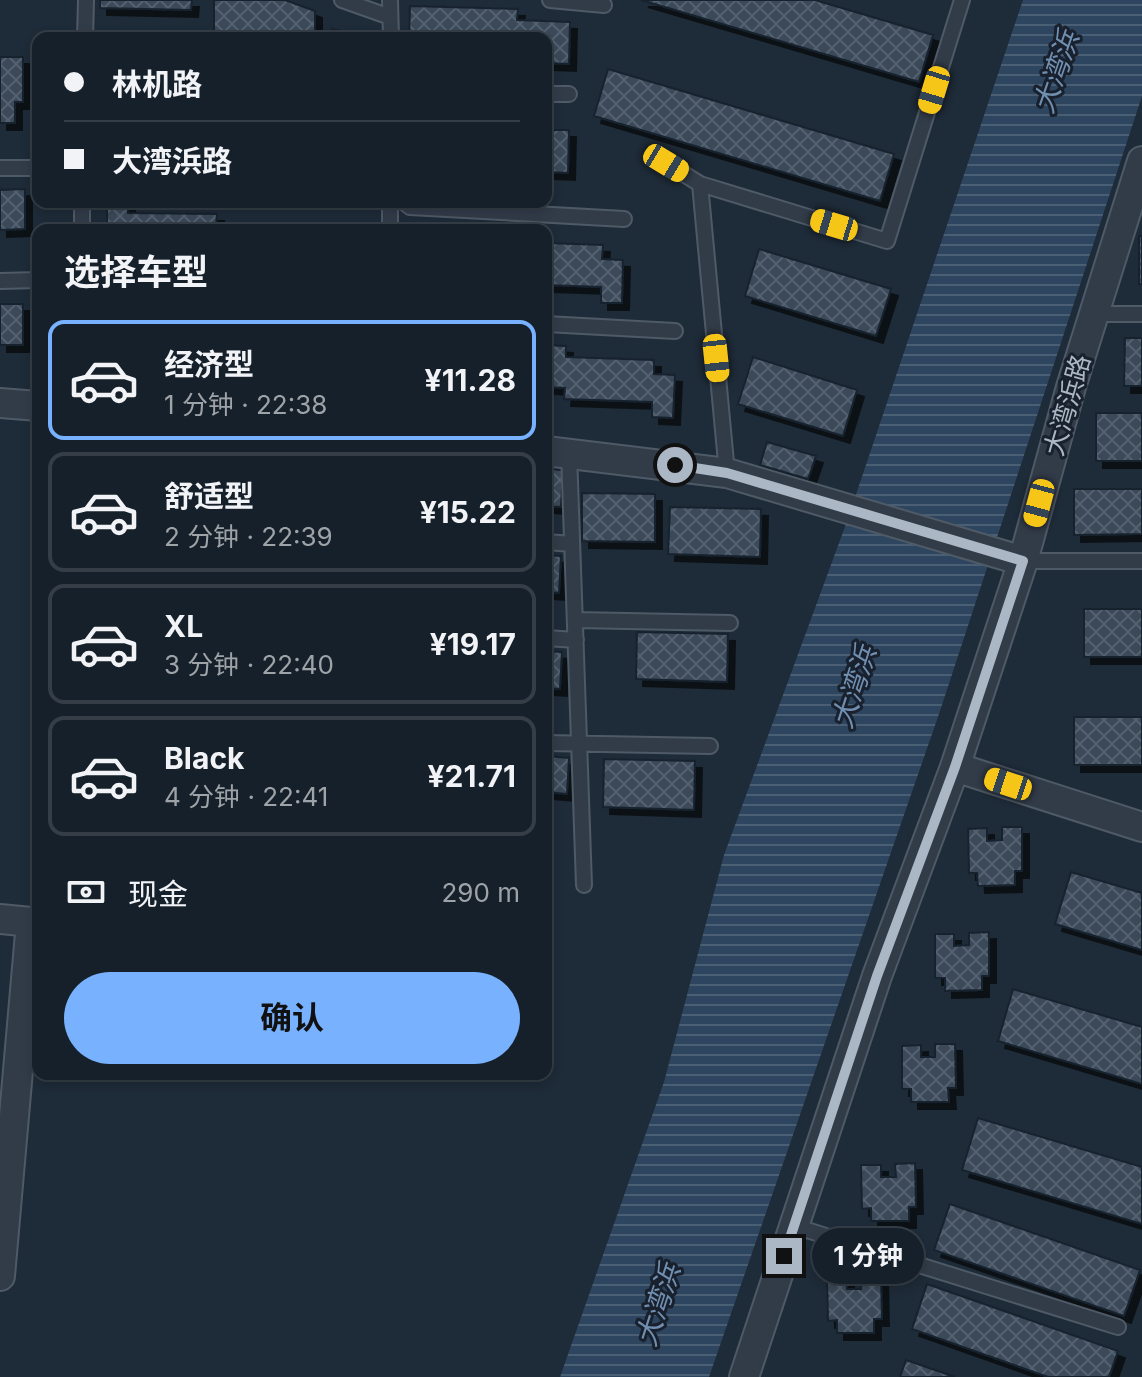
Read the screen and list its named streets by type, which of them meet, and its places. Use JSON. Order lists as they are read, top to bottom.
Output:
{
  "streets": {
    "street": ["大湾浜路"]
  },
  "water": ["大湾浜"],
  "page": {
    "banner": ["林机路", "大湾浜路"],
    "heading": "选择车型",
    "list": [
      {
        "name": "经济型",
        "note": "1 分钟 · 22:38",
        "value": "¥11.28"
      },
      {
        "name": "舒适型",
        "note": "2 分钟 · 22:39",
        "value": "¥15.22"
      },
      {
        "name": "XL",
        "note": "3 分钟 · 22:40",
        "value": "¥19.17"
      },
      {
        "name": "Black",
        "note": "4 分钟 · 22:41",
        "value": "¥21.71"
      }
    ],
    "pay": ["现金", "290 m"],
    "buttons": "确认",
    "bubble": "1 分钟"
  }
}
